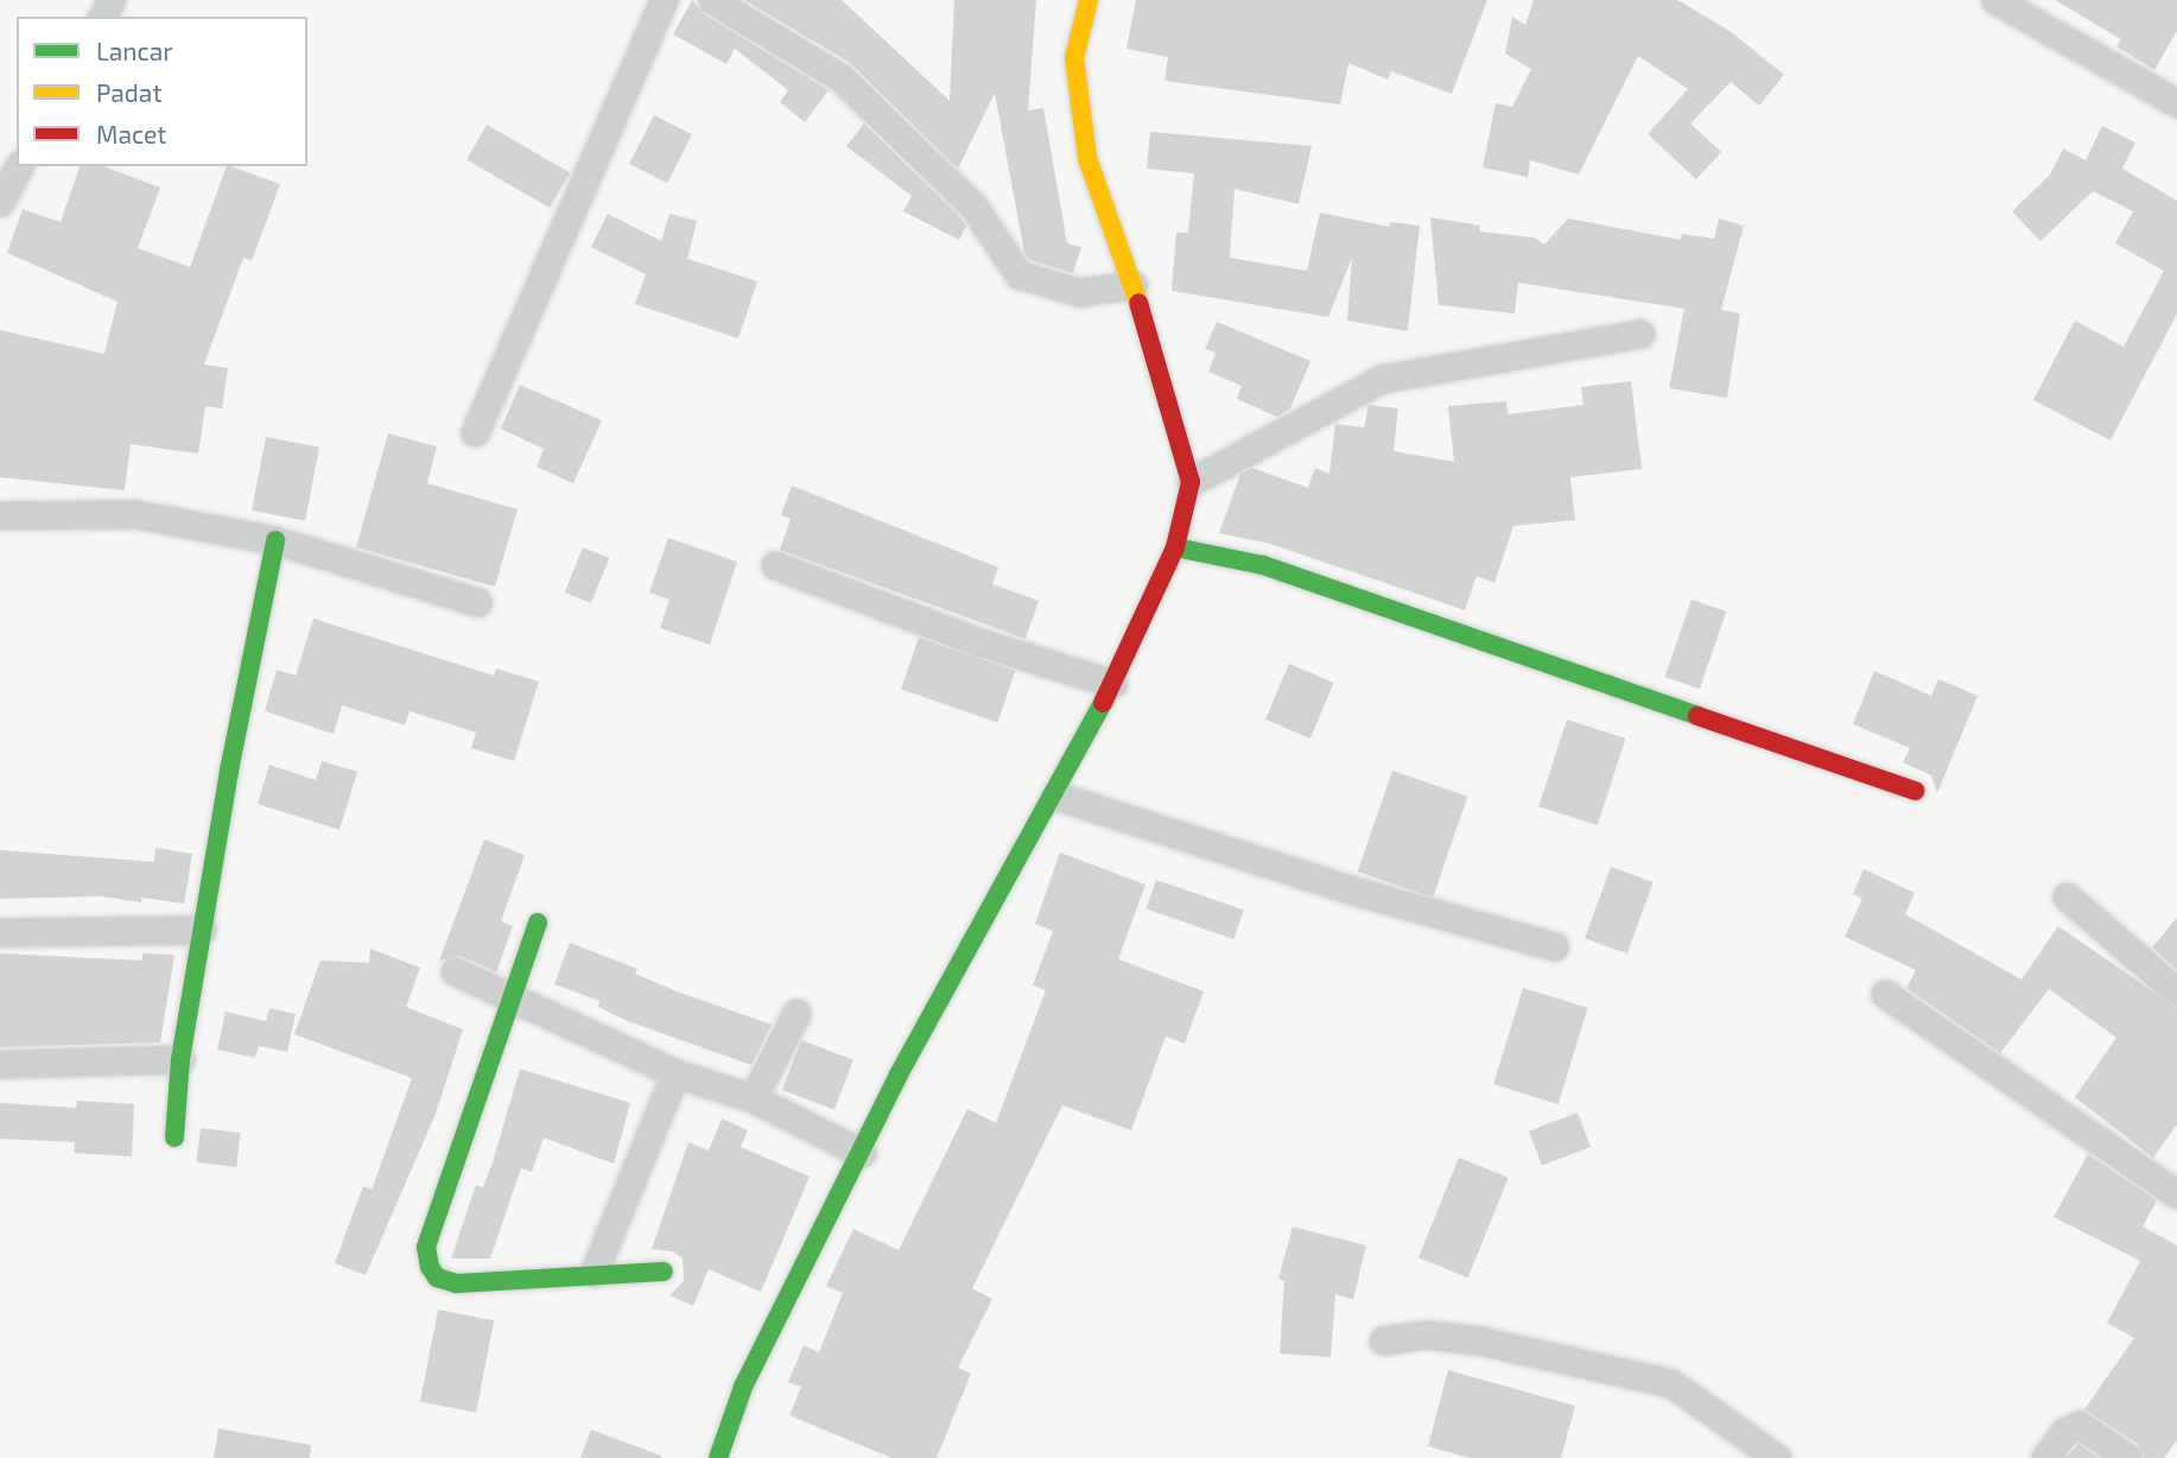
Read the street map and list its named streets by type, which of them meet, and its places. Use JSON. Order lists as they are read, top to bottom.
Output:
{
  "legend": ["Lancar", "Padat", "Macet"]
}
